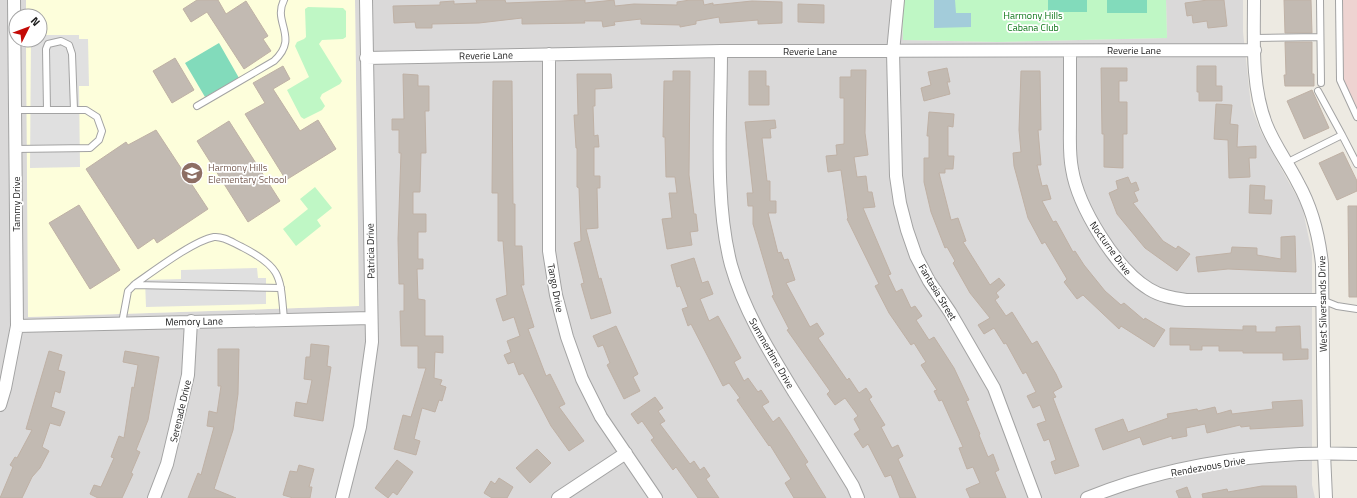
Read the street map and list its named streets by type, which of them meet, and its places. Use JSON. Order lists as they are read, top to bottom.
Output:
{
  "streets": {
    "street": [
      "Reverie Lane",
      "Tammy Drive",
      "Nocturne Drive",
      "Patricia Drive",
      "Tango Drive",
      "Fantasia Street",
      "West Silversands Drive",
      "Memory Lane",
      "Summertime Drive",
      "Serenade Drive",
      "Rendezvous Drive"
    ]
  },
  "crossings": [
    ["Reverie Lane", "Nocturne Drive"],
    ["Reverie Lane", "Patricia Drive"],
    ["Reverie Lane", "Tango Drive"],
    ["Reverie Lane", "Fantasia Street"],
    ["Reverie Lane", "West Silversands Drive"],
    ["Reverie Lane", "Summertime Drive"],
    ["Tammy Drive", "Memory Lane"],
    ["Nocturne Drive", "West Silversands Drive"],
    ["Patricia Drive", "Memory Lane"],
    ["West Silversands Drive", "Rendezvous Drive"],
    ["Memory Lane", "Serenade Drive"]
  ],
  "parks": ["Harmony Hills Cabana Club"],
  "places": {
    "school or university": ["Harmony Hills Elementary School"]
  },
  "north": "top right"
}
